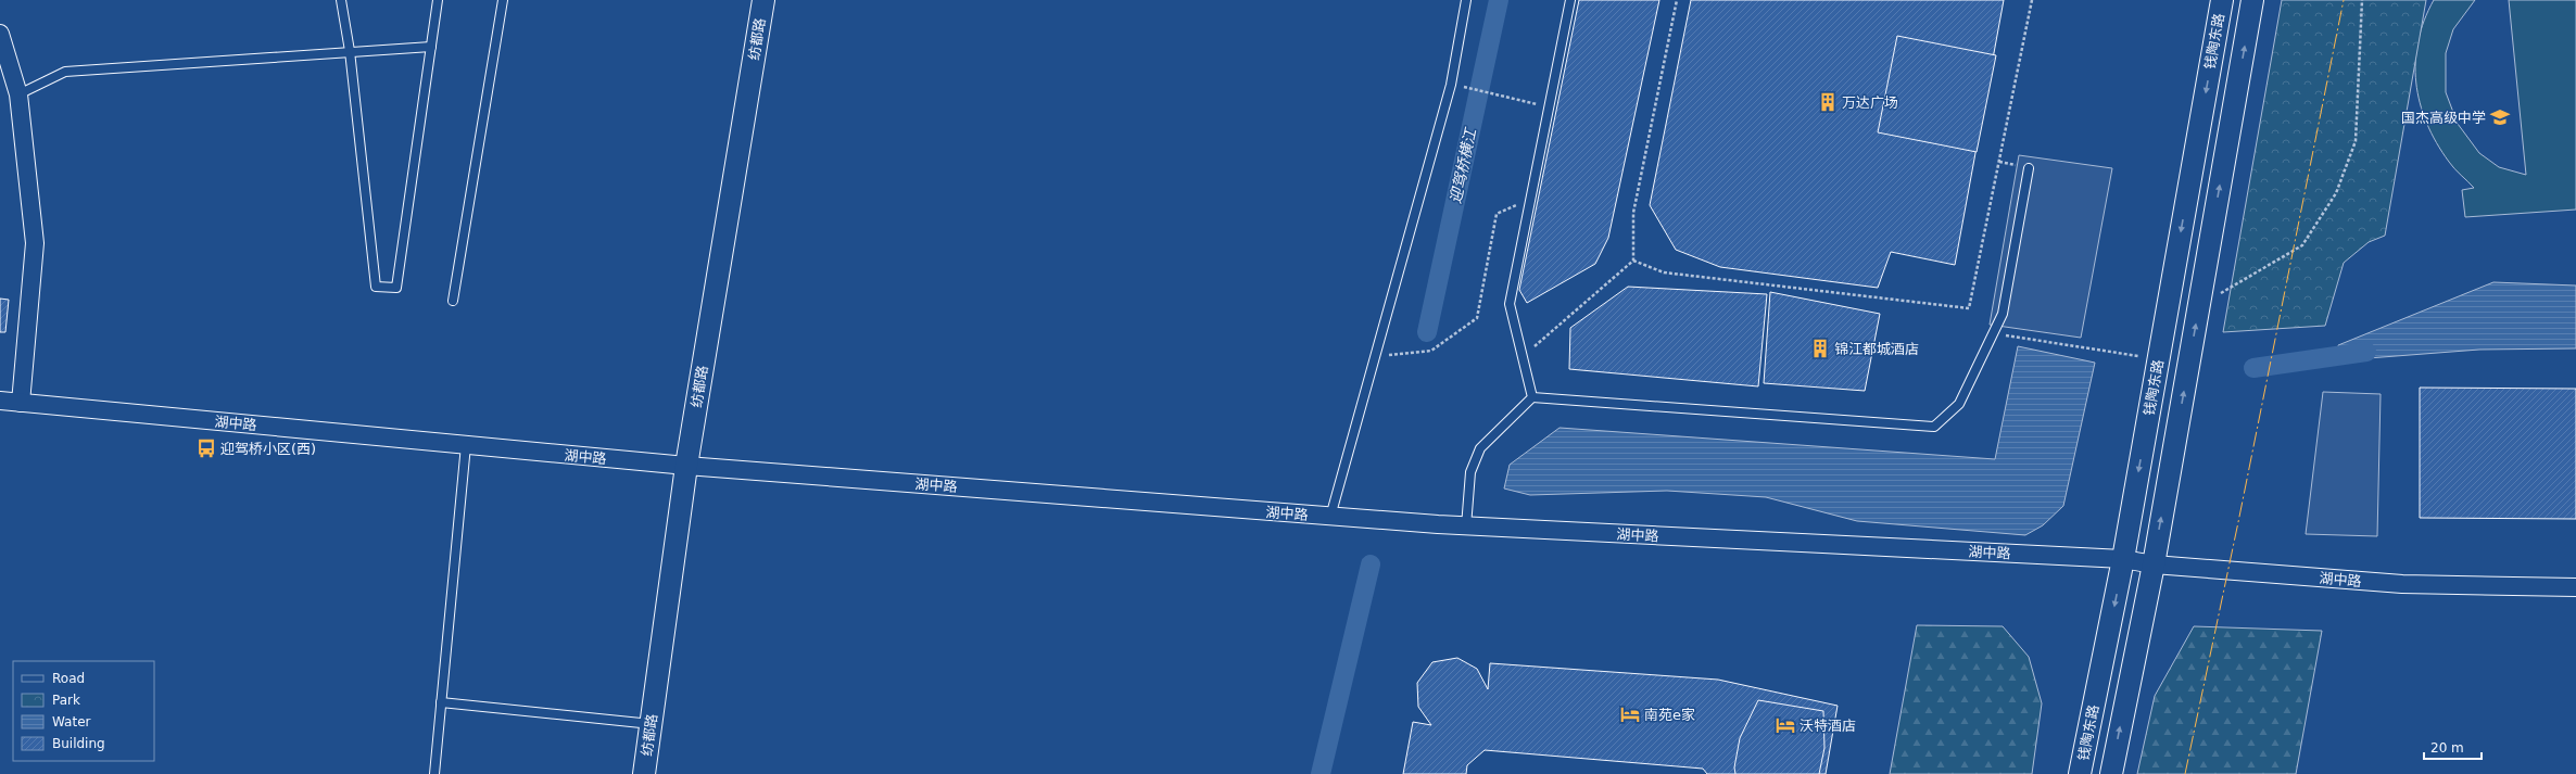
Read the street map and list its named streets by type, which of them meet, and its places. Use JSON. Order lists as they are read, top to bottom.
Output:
{
  "streets": {
    "street": ["纺都路", "钱陶东路", "湖中路"]
  },
  "crossings": [
    ["纺都路", "湖中路"],
    ["钱陶东路", "湖中路"]
  ],
  "water": ["迎驾桥横江"],
  "places": {
    "building": ["万达广场", "锦江都城酒店"],
    "school or university": ["国杰高级中学"],
    "bus stop": ["迎驾桥小区(西)"],
    "hotel": ["南苑e家", "沃特酒店"]
  },
  "legend": [
    "Road",
    "Park",
    "Water",
    "Building"
  ],
  "scale_bar": "20 m"
}
